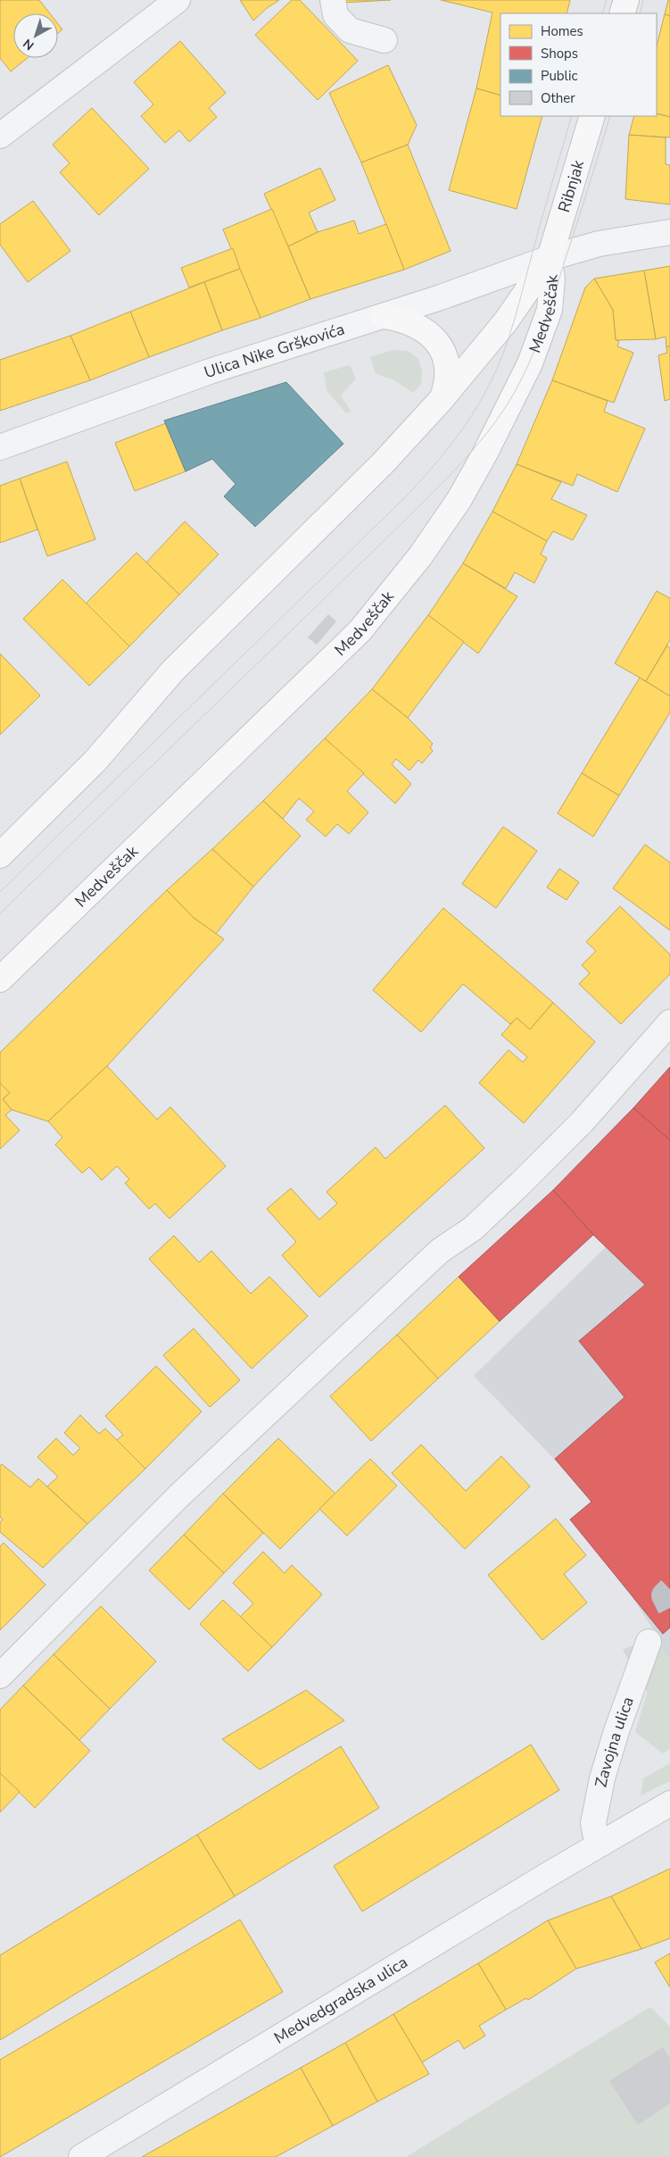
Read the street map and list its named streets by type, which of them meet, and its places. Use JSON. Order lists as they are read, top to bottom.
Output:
{
  "streets": {
    "main road": ["Ribnjak", "Medveščak"],
    "street": ["Ulica Nike Grškovića", "Zavojna ulica", "Medvedgradska ulica"]
  },
  "crossings": [
    ["Ribnjak", "Medveščak"],
    ["Ribnjak", "Ulica Nike Grškovića"],
    ["Medveščak", "Ulica Nike Grškovića"],
    ["Zavojna ulica", "Medvedgradska ulica"]
  ],
  "legend": [
    "Homes",
    "Shops",
    "Public",
    "Other"
  ],
  "north": "bottom left"
}
